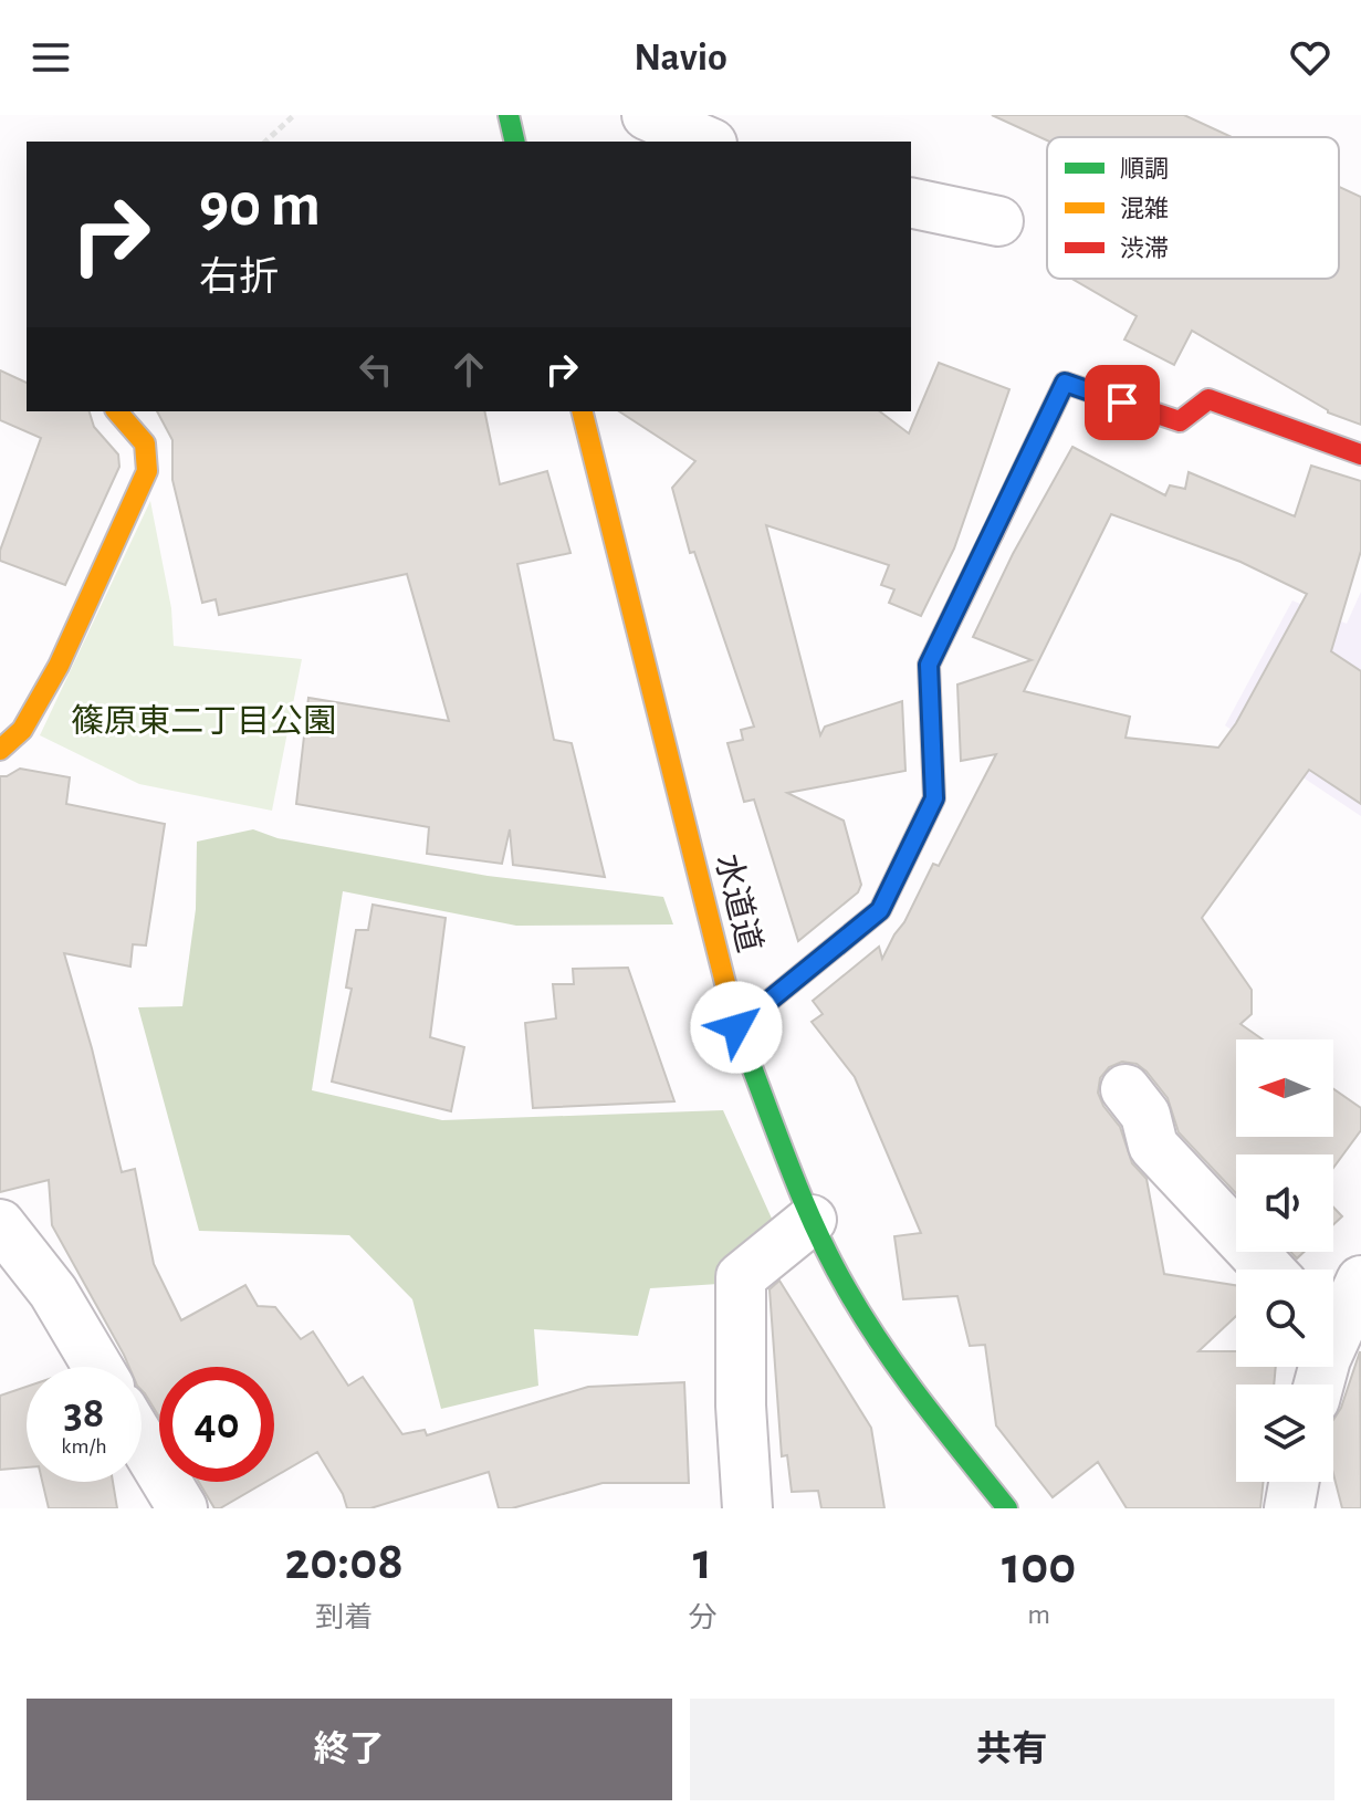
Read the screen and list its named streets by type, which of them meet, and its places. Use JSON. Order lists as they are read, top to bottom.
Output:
{
  "streets": {
    "street": ["水道道"]
  },
  "parks": ["篠原東二丁目公園"],
  "legend": ["順調", "混雑", "渋滞"],
  "north": "left",
  "page": {
    "header": "Navio",
    "turn": ["90 m", "右折"],
    "speed": "38 km/h",
    "limit": "40",
    "eta": [
      "20:08",
      "到着",
      "1",
      "分",
      "100",
      "m"
    ],
    "buttons": ["終了", "共有"]
  }
}
